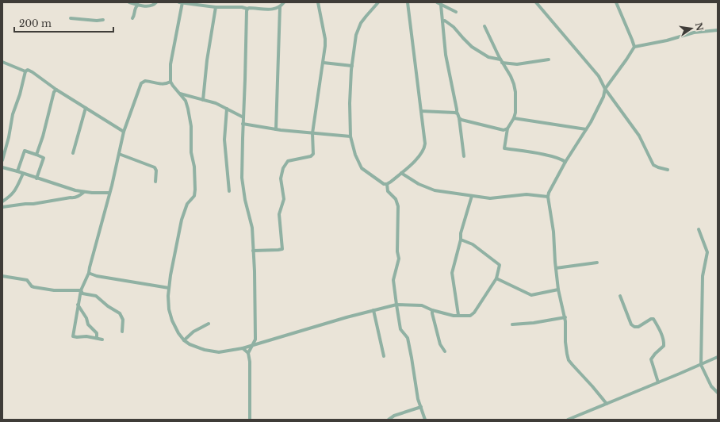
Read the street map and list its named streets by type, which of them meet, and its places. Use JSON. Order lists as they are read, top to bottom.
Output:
{
  "scale_bar": "200 m",
  "north": "right"
}
